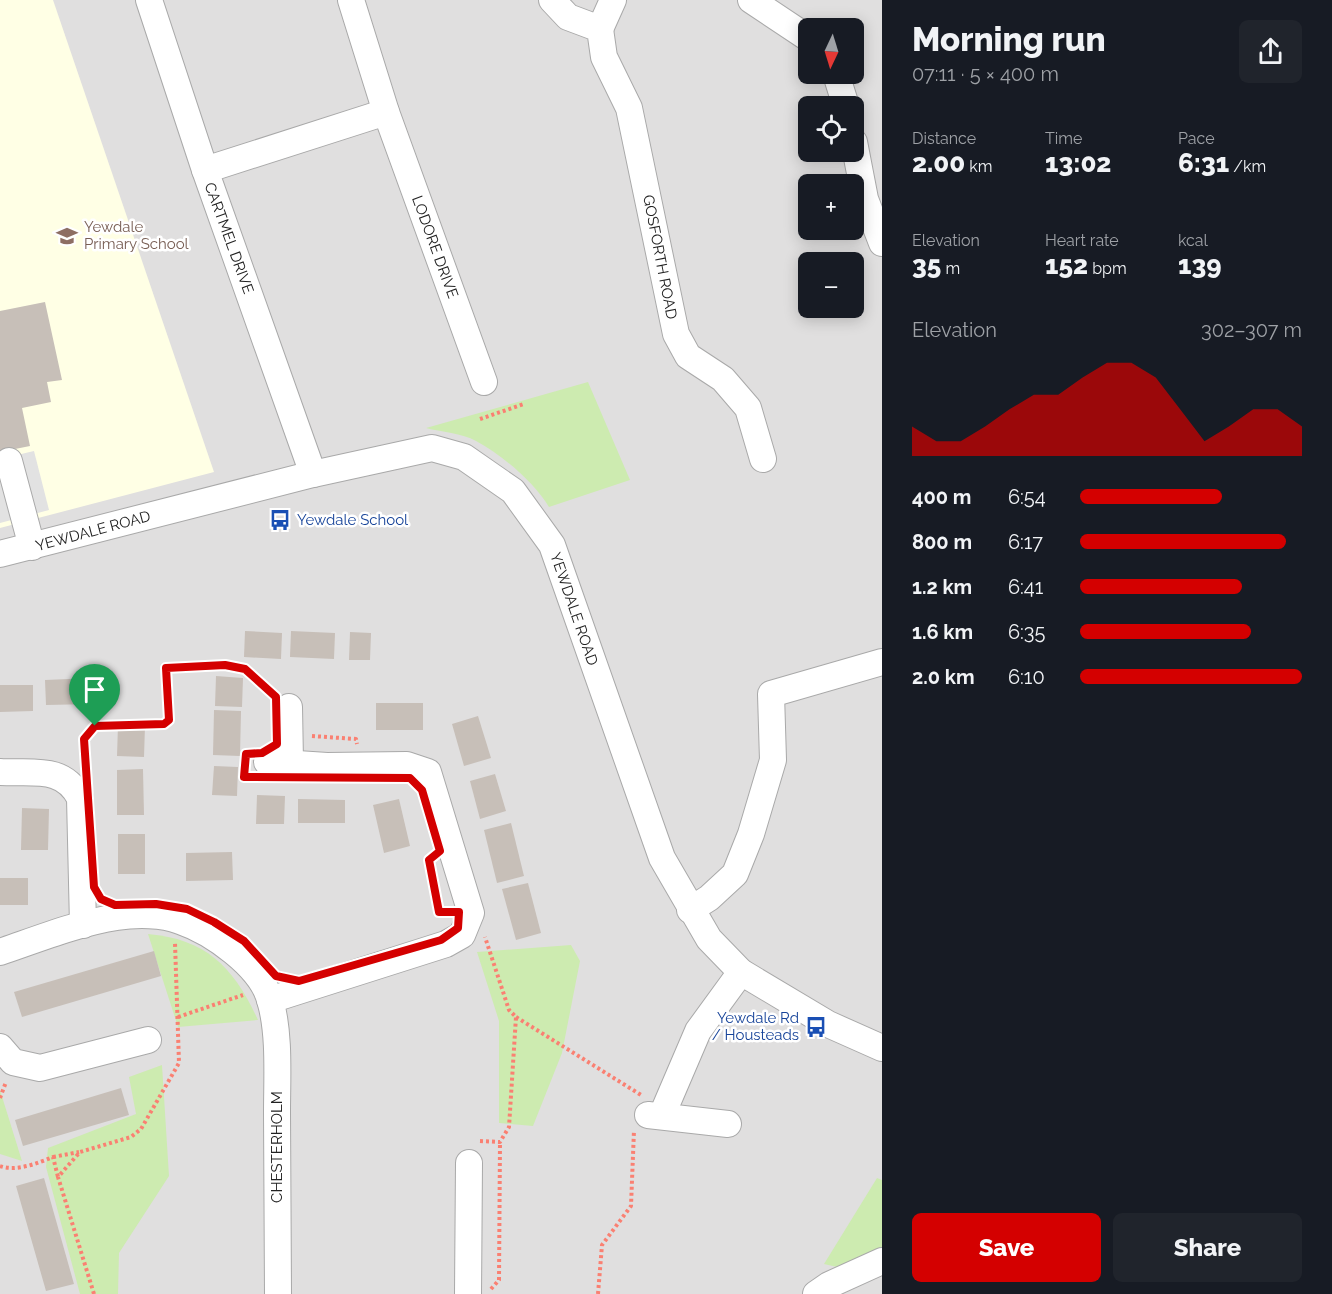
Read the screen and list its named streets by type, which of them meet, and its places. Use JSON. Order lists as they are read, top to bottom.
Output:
{
  "streets": {
    "street": [
      "CARTMEL DRIVE",
      "LODORE DRIVE",
      "GOSFORTH ROAD",
      "YEWDALE ROAD",
      "CHESTERHOLM"
    ]
  },
  "crossings": [
    ["CARTMEL DRIVE", "YEWDALE ROAD"]
  ],
  "places": {
    "school or university": ["Yewdale Primary School"],
    "bus stop": ["Yewdale School", "Yewdale Rd / Housteads"]
  },
  "north": "bottom",
  "page": {
    "heading": ["Morning run", "07:11 · 5 × 400 m"],
    "map_buttons": ["+", "−"],
    "stats": [
      ["Distance", "2.00 km"],
      ["Time", "13:02"],
      ["Pace", "6:31 /km"],
      ["Elevation", "35 m"],
      ["Heart rate", "152 bpm"],
      ["kcal", "139"]
    ],
    "chart": ["Elevation", "302–307 m"],
    "list": [
      {
        "name": "400 m",
        "note": "6:54"
      },
      {
        "name": "800 m",
        "note": "6:17"
      },
      {
        "name": "1.2 km",
        "note": "6:41"
      },
      {
        "name": "1.6 km",
        "note": "6:35"
      },
      {
        "name": "2.0 km",
        "note": "6:10"
      }
    ],
    "buttons": ["Save", "Share"]
  }
}
